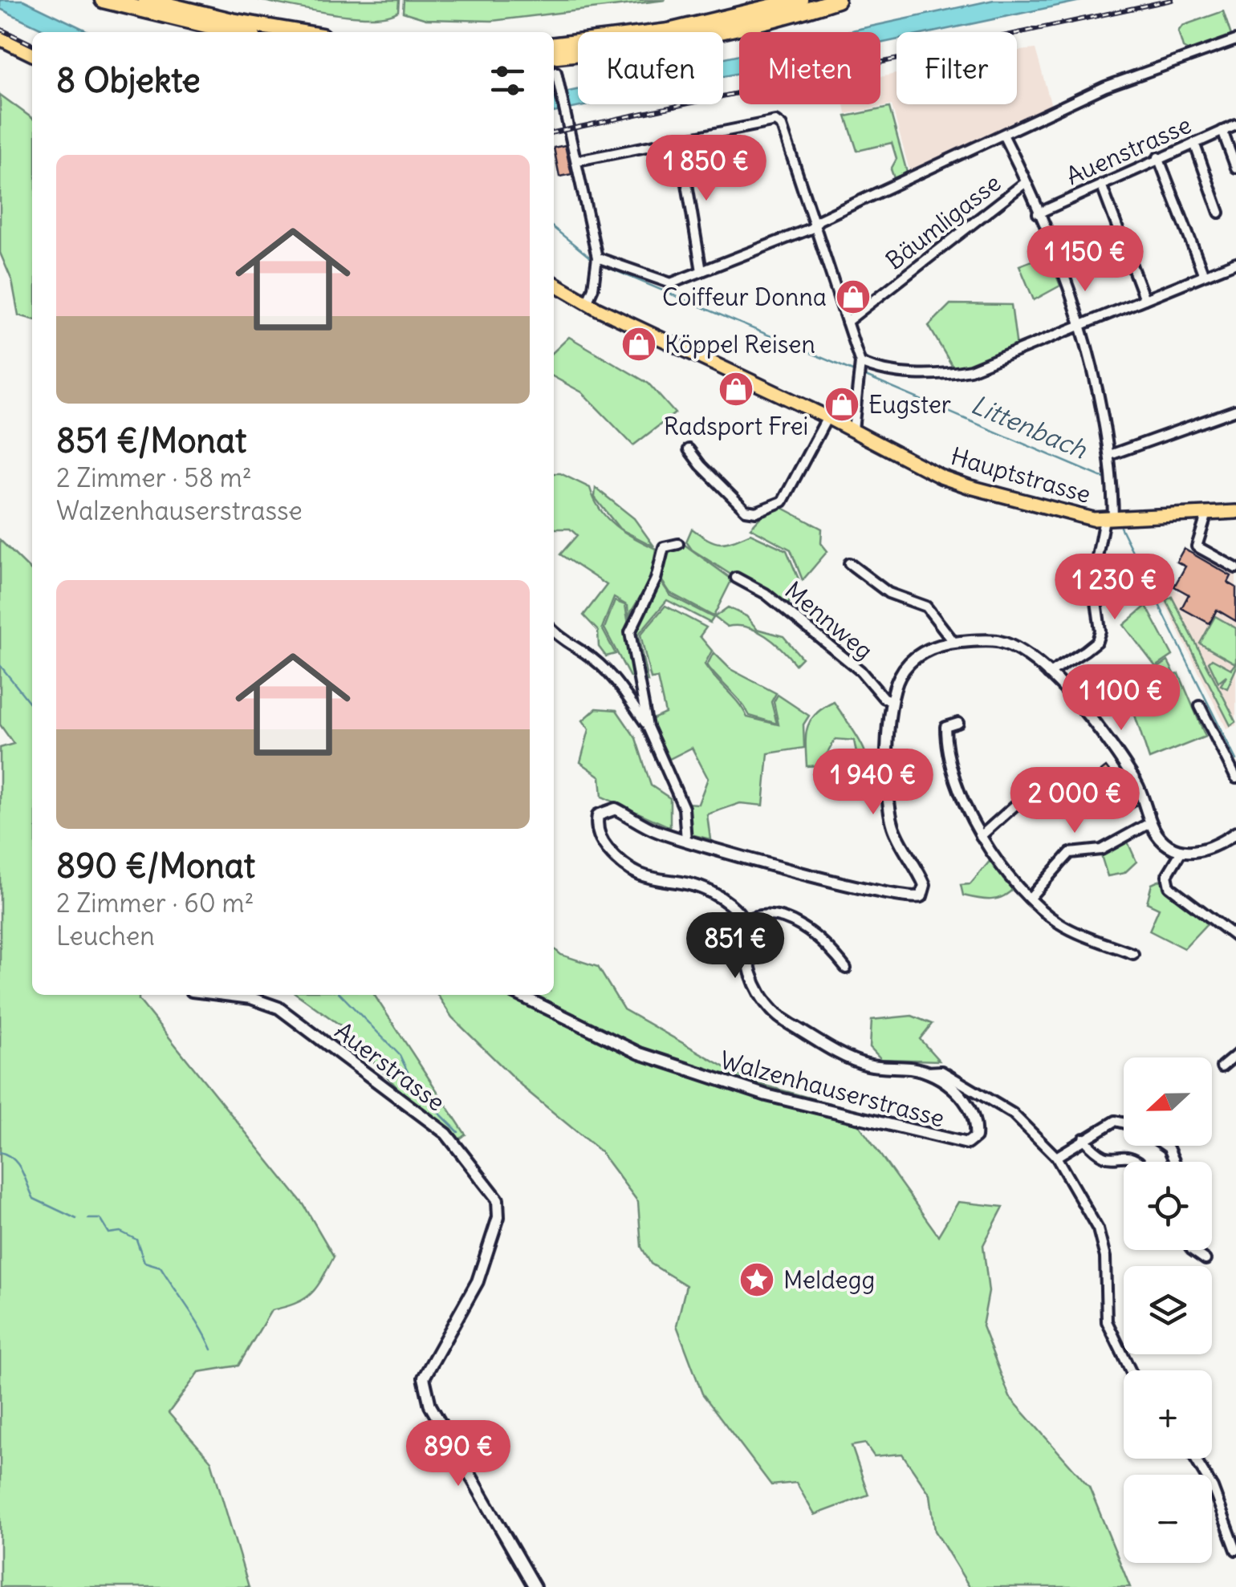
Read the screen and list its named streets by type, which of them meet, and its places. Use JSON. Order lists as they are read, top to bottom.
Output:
{
  "streets": {
    "main road": ["Hauptstrasse"],
    "street": [
      "Auenstrasse",
      "Bäumligasse",
      "Mennweg",
      "Auerstrasse",
      "Walzenhauserstrasse"
    ]
  },
  "water": ["Littenbach"],
  "places": {
    "shop": [
      "Coiffeur Donna",
      "Köppel Reisen",
      "Radsport Frei",
      "Eugster"
    ],
    "place": ["Meldegg"]
  },
  "north": "left",
  "page": {
    "chip": ["Kaufen", "Mieten", "Filter"],
    "heading": "8 Objekte",
    "list": [
      {
        "name": "851 €/Monat",
        "note": "2 Zimmer · 58 m² · Walzenhauserstrasse"
      },
      {
        "name": "890 €/Monat",
        "note": "2 Zimmer · 60 m² · Leuchen"
      }
    ],
    "price": [
      "1 850 €",
      "1 150 €",
      "1 230 €",
      "1 100 €",
      "1 940 €",
      "2 000 €",
      "851 €",
      "890 €"
    ],
    "map_buttons": ["+", "−"]
  }
}
